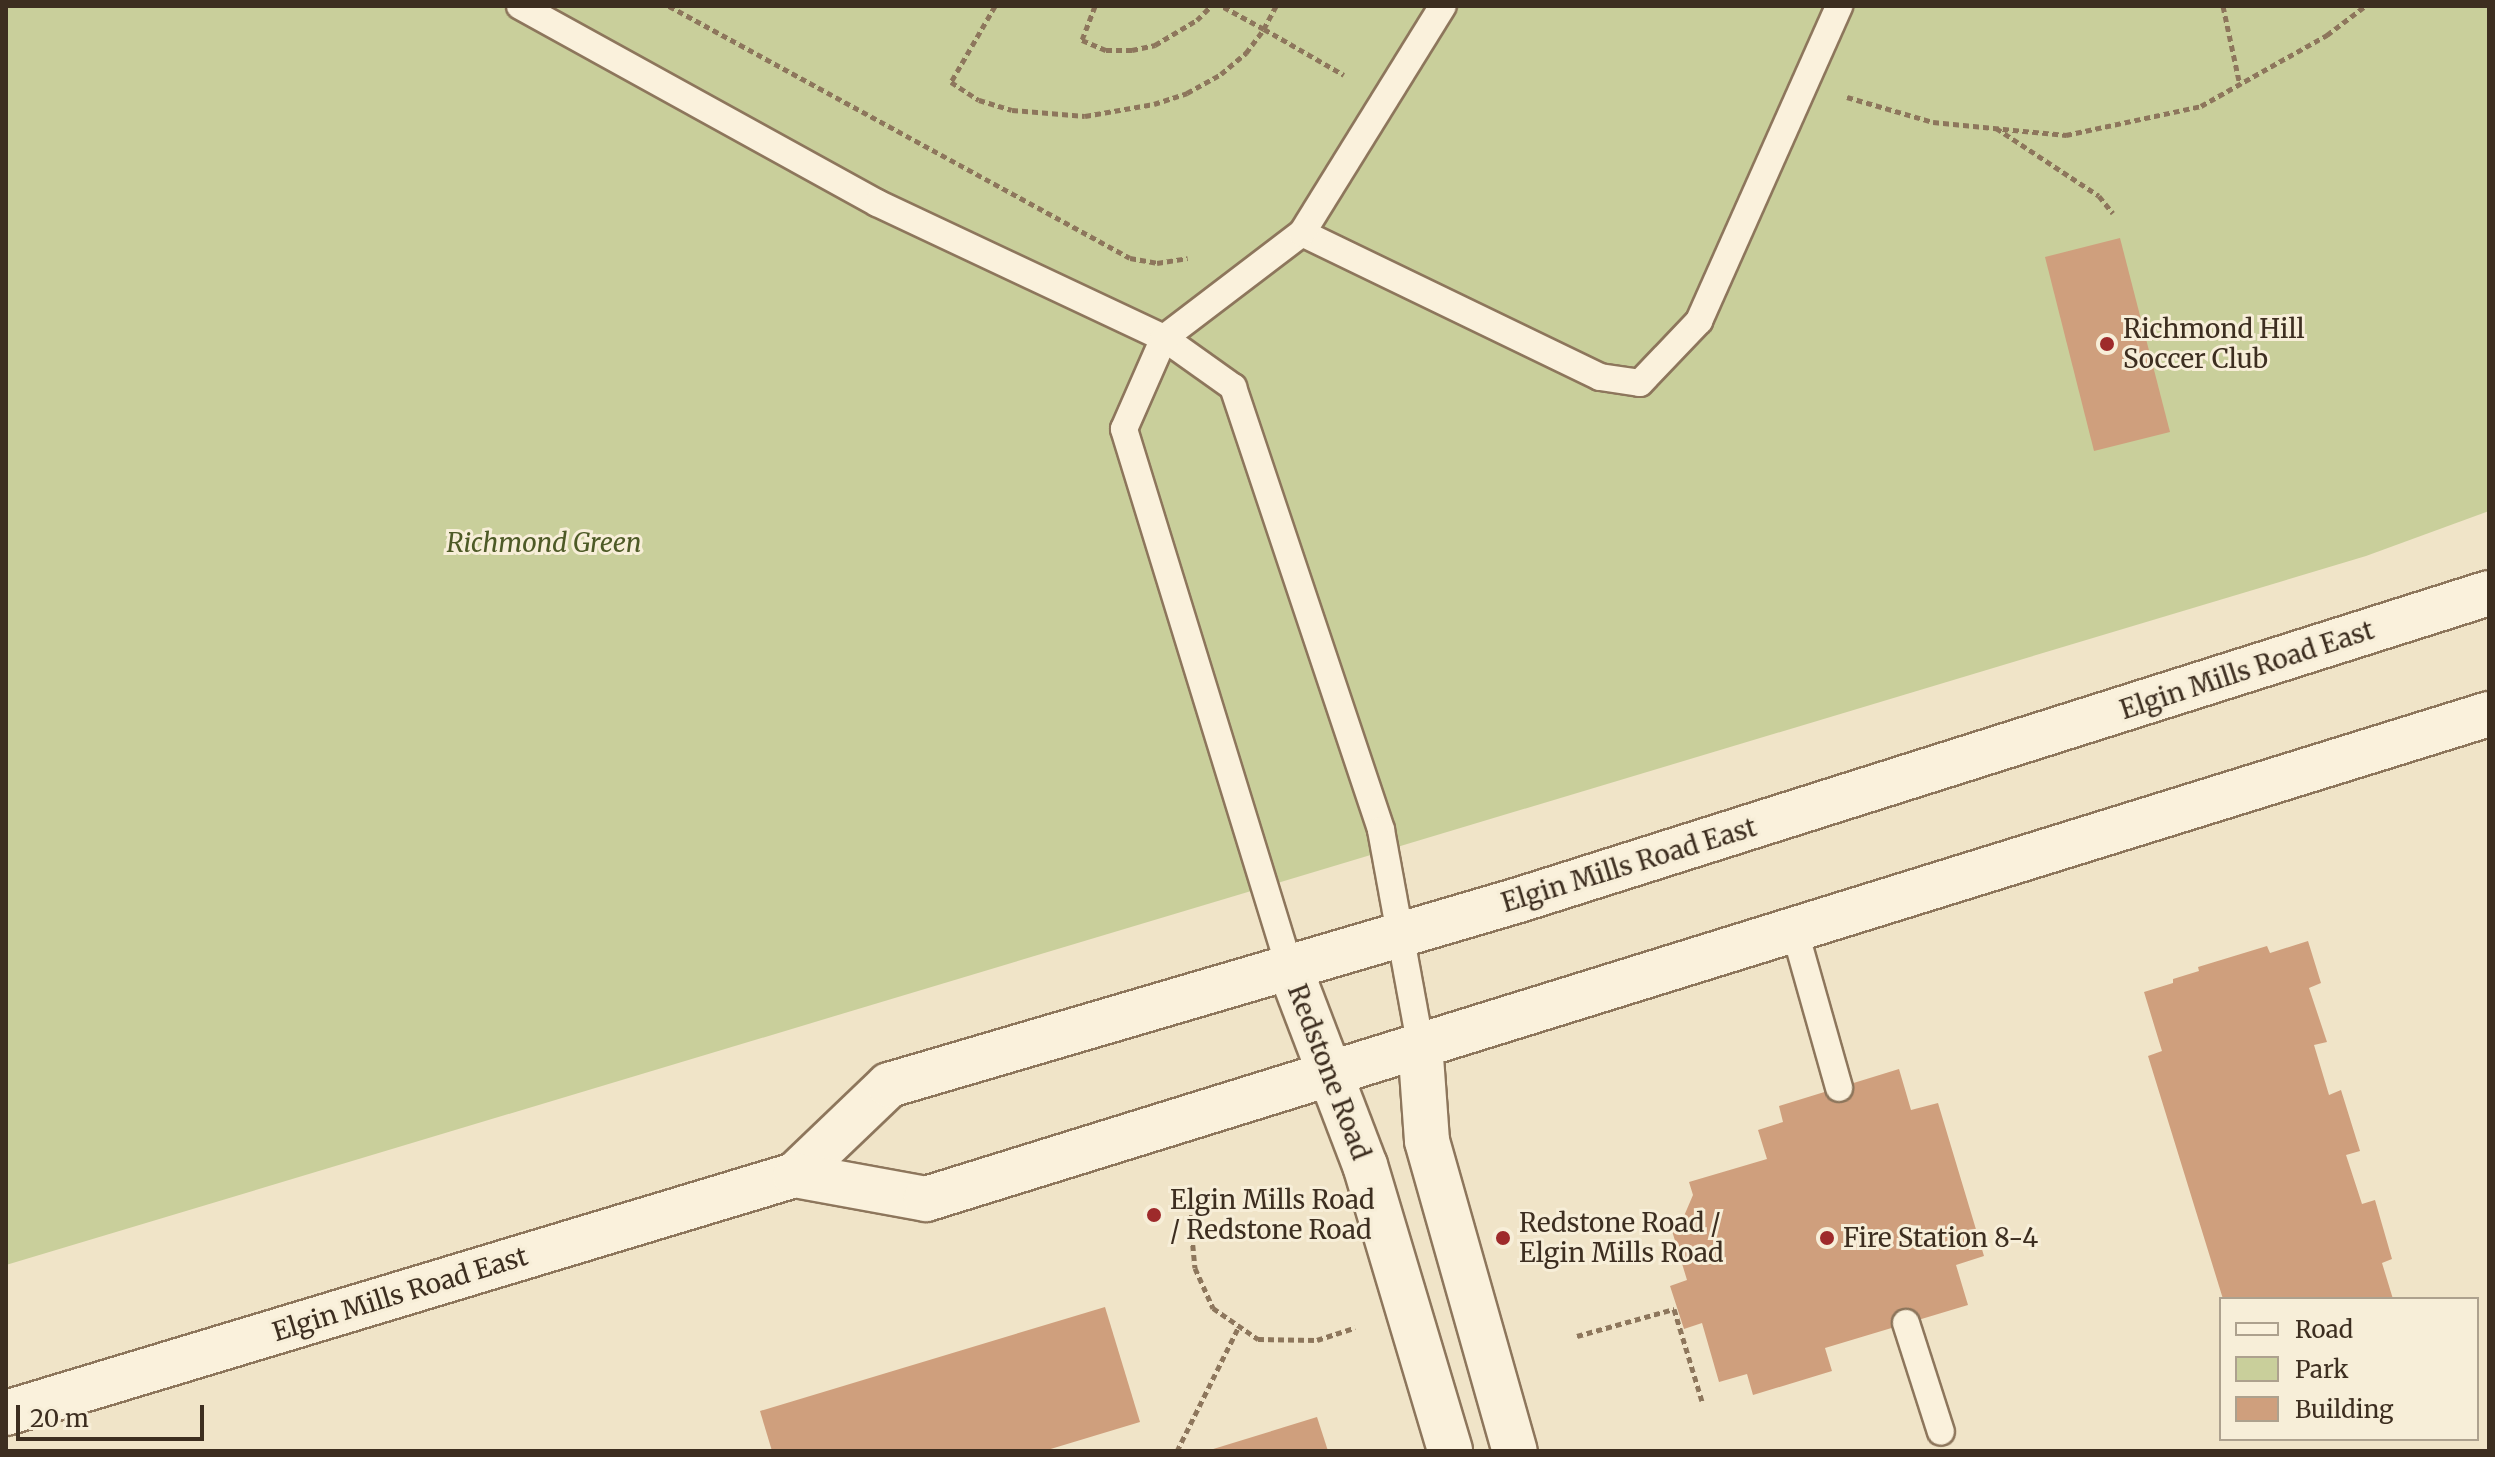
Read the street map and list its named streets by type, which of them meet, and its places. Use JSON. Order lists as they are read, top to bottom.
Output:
{
  "streets": {
    "main road": ["Elgin Mills Road East", "Redstone Road"]
  },
  "crossings": [
    ["Elgin Mills Road East", "Redstone Road"]
  ],
  "parks": ["Richmond Green"],
  "places": [
    "Richmond Hill Soccer Club",
    "Elgin Mills Road / Redstone Road",
    "Redstone Road / Elgin Mills Road",
    "Fire Station 8-4"
  ],
  "legend": ["Road", "Park", "Building"],
  "scale_bar": "20 m"
}
